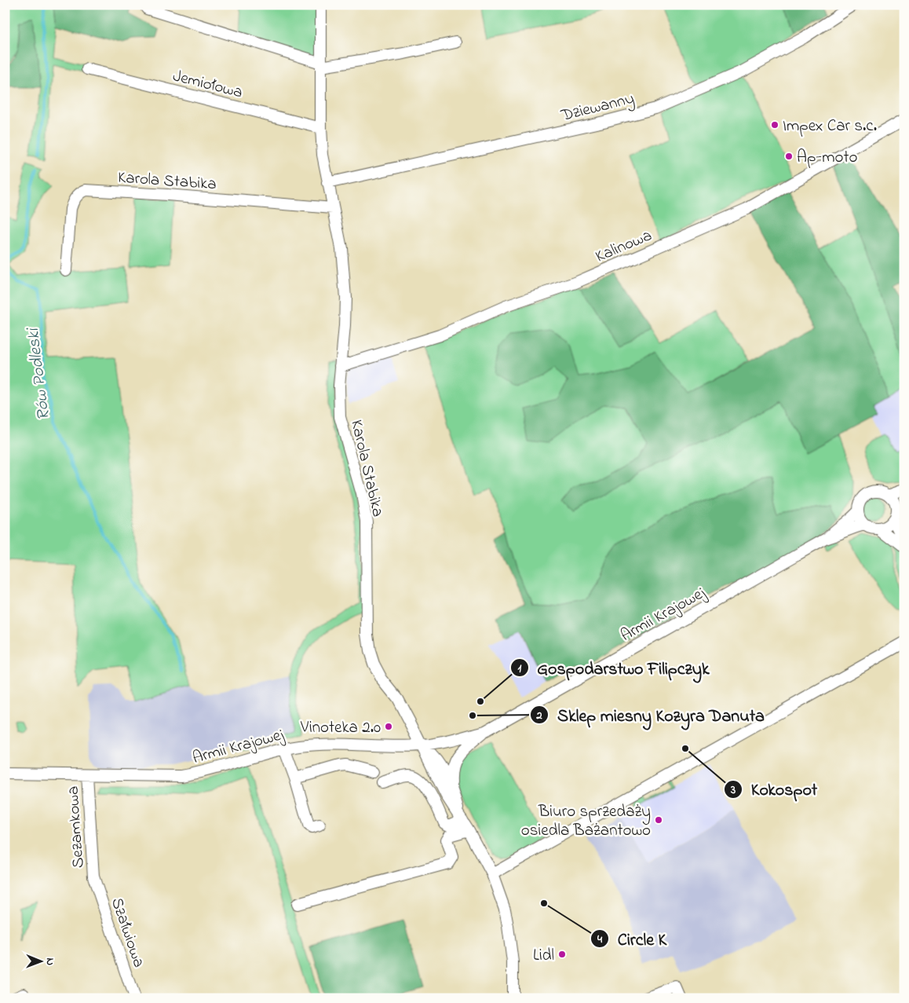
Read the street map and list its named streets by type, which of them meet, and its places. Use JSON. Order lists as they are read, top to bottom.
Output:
{
  "streets": {
    "street": [
      "Jemiołowa",
      "Dziewanny",
      "Karola Stabika",
      "Kalinowa",
      "Armii Krajowej",
      "Sezamkowa",
      "Szałwiowa"
    ]
  },
  "crossings": [
    ["Jemiołowa", "Karola Stabika"],
    ["Dziewanny", "Karola Stabika"],
    ["Karola Stabika", "Kalinowa"],
    ["Karola Stabika", "Armii Krajowej"],
    ["Armii Krajowej", "Sezamkowa"],
    ["Sezamkowa", "Szałwiowa"]
  ],
  "water": ["Rów Podleski"],
  "places": [
    "Impex Car s.c.",
    "Ap-moto",
    "Gospodarstwo Filipczyk",
    "Sklep miesny Kozyra Danuta",
    "Vinoteka 2.0",
    "Kokospot",
    "Biuro sprzedaży osiedla Bażantowo",
    "Circle K",
    "Lidl"
  ],
  "north": "right"
}
